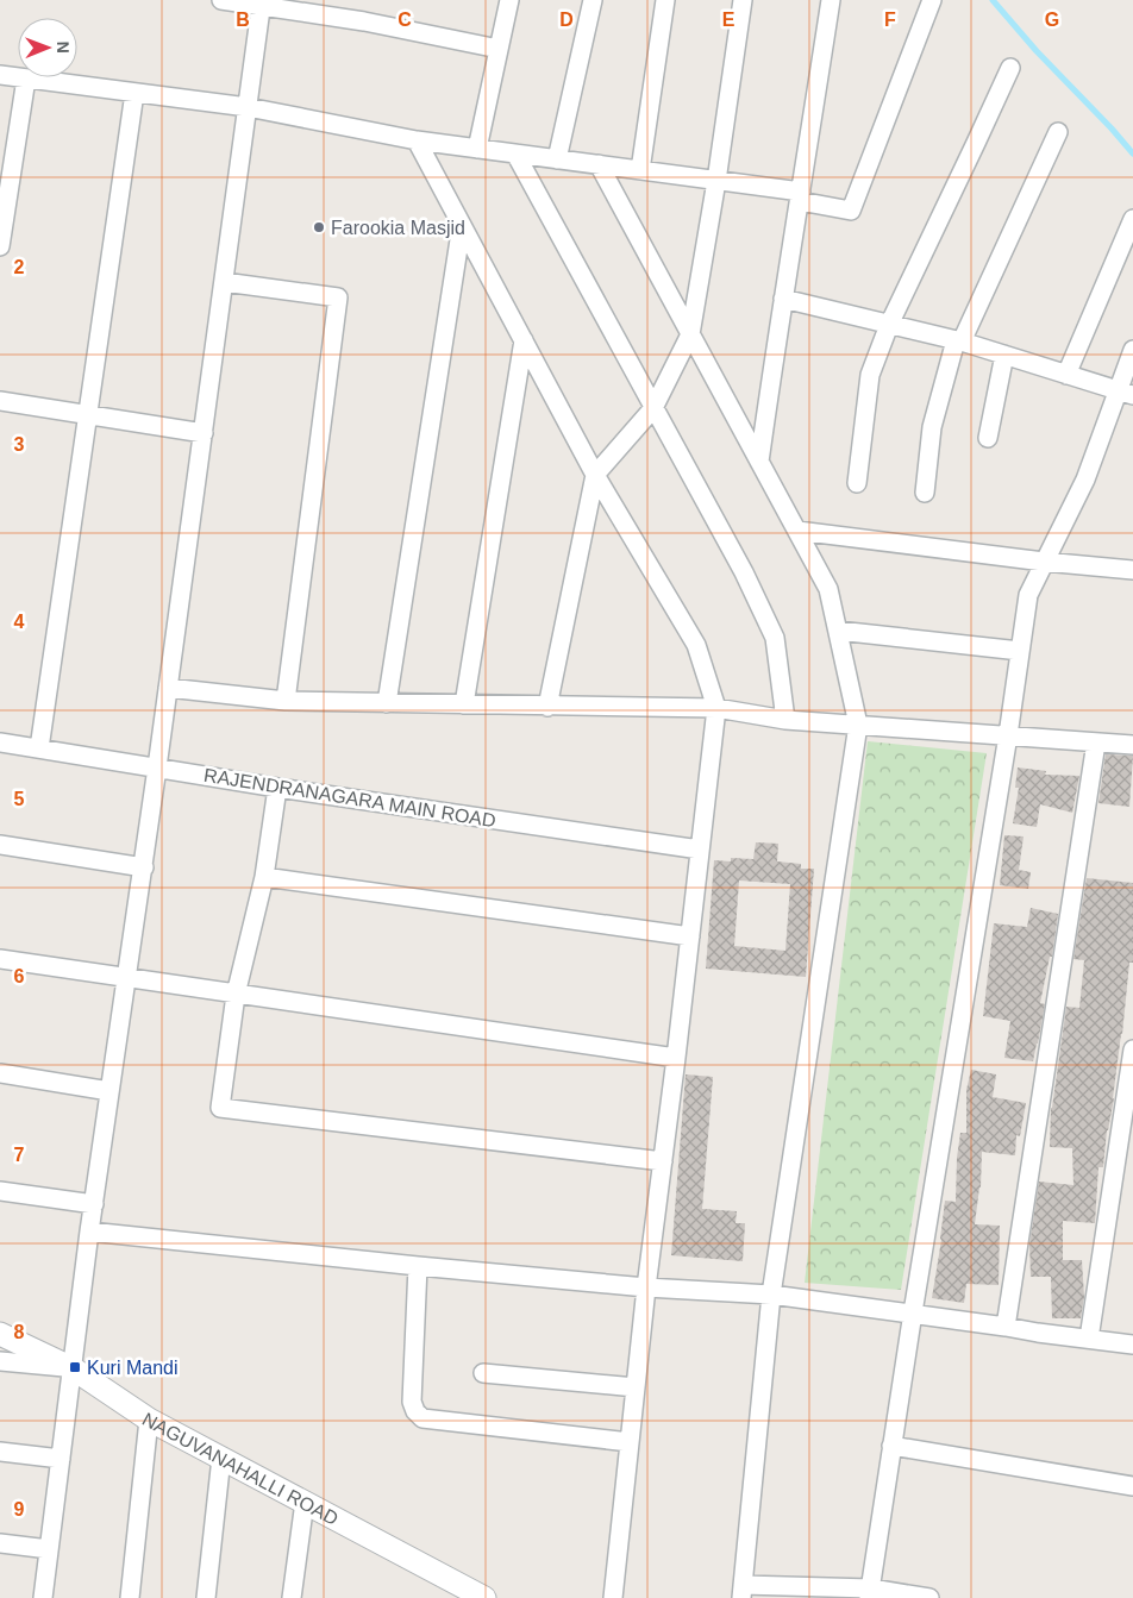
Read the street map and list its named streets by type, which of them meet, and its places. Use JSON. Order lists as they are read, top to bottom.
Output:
{
  "streets": {
    "street": ["RAJENDRANAGARA MAIN ROAD", "NAGUVANAHALLI ROAD"]
  },
  "places": {
    "other": ["Farookia Masjid"],
    "transit": ["Kuri Mandi"]
  },
  "north": "right",
  "grid": {
    "columns": [
      "B",
      "C",
      "D",
      "E",
      "F",
      "G"
    ],
    "rows": [
      "2",
      "3",
      "4",
      "5",
      "6",
      "7",
      "8",
      "9"
    ]
  }
}
